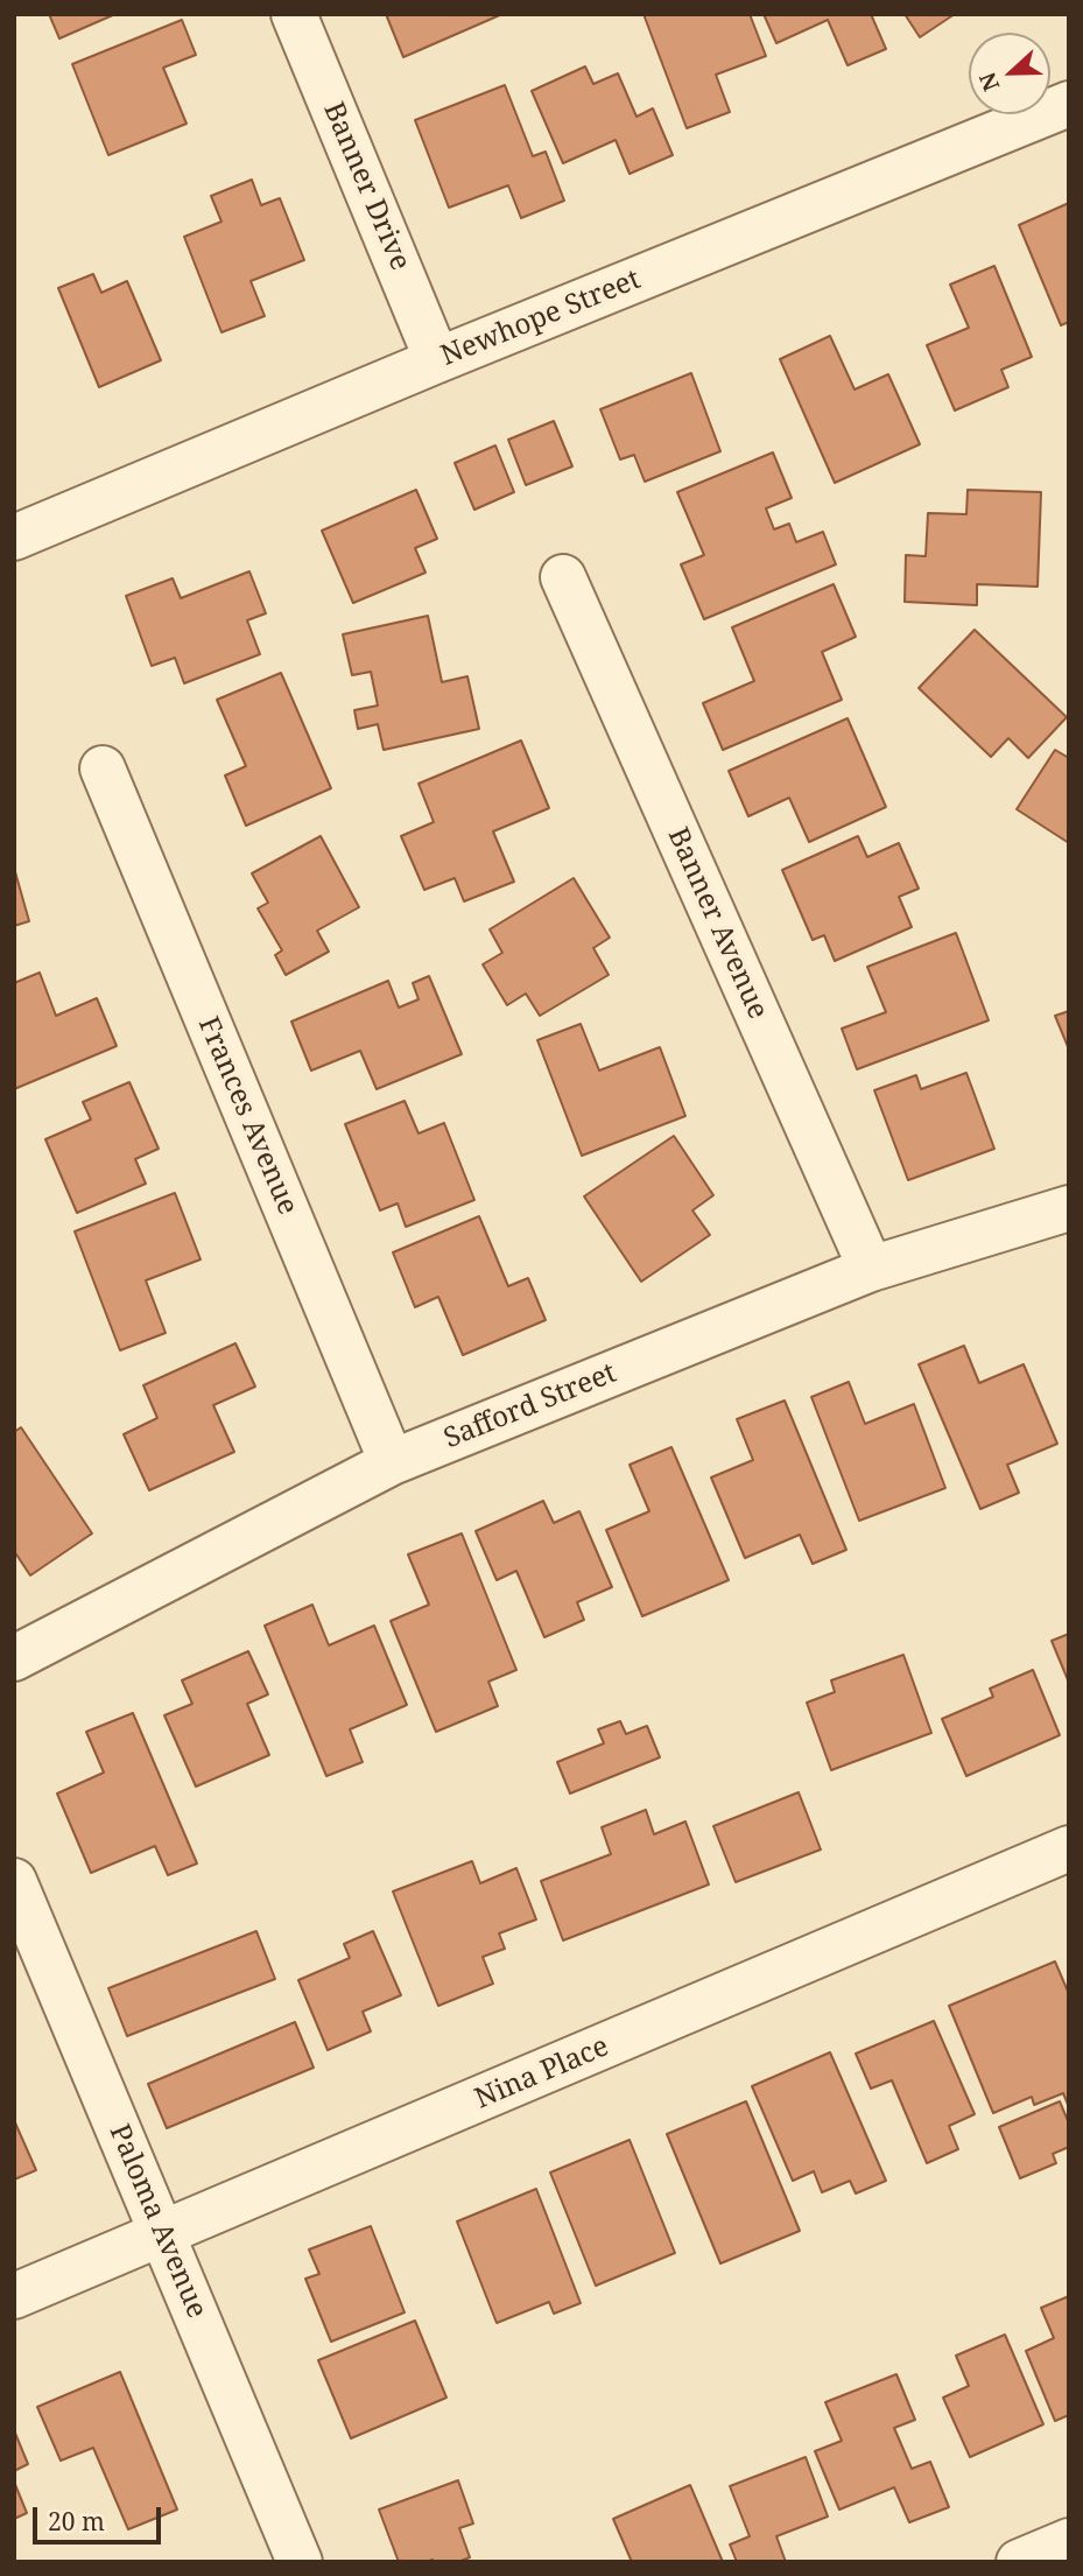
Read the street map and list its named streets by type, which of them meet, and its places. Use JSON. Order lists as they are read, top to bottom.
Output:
{
  "streets": {
    "street": [
      "Banner Drive",
      "Newhope Street",
      "Banner Avenue",
      "Frances Avenue",
      "Safford Street",
      "Nina Place",
      "Paloma Avenue"
    ]
  },
  "crossings": [
    ["Banner Drive", "Newhope Street"],
    ["Banner Avenue", "Safford Street"],
    ["Frances Avenue", "Safford Street"],
    ["Nina Place", "Paloma Avenue"]
  ],
  "scale_bar": "20 m",
  "north": "left"
}
